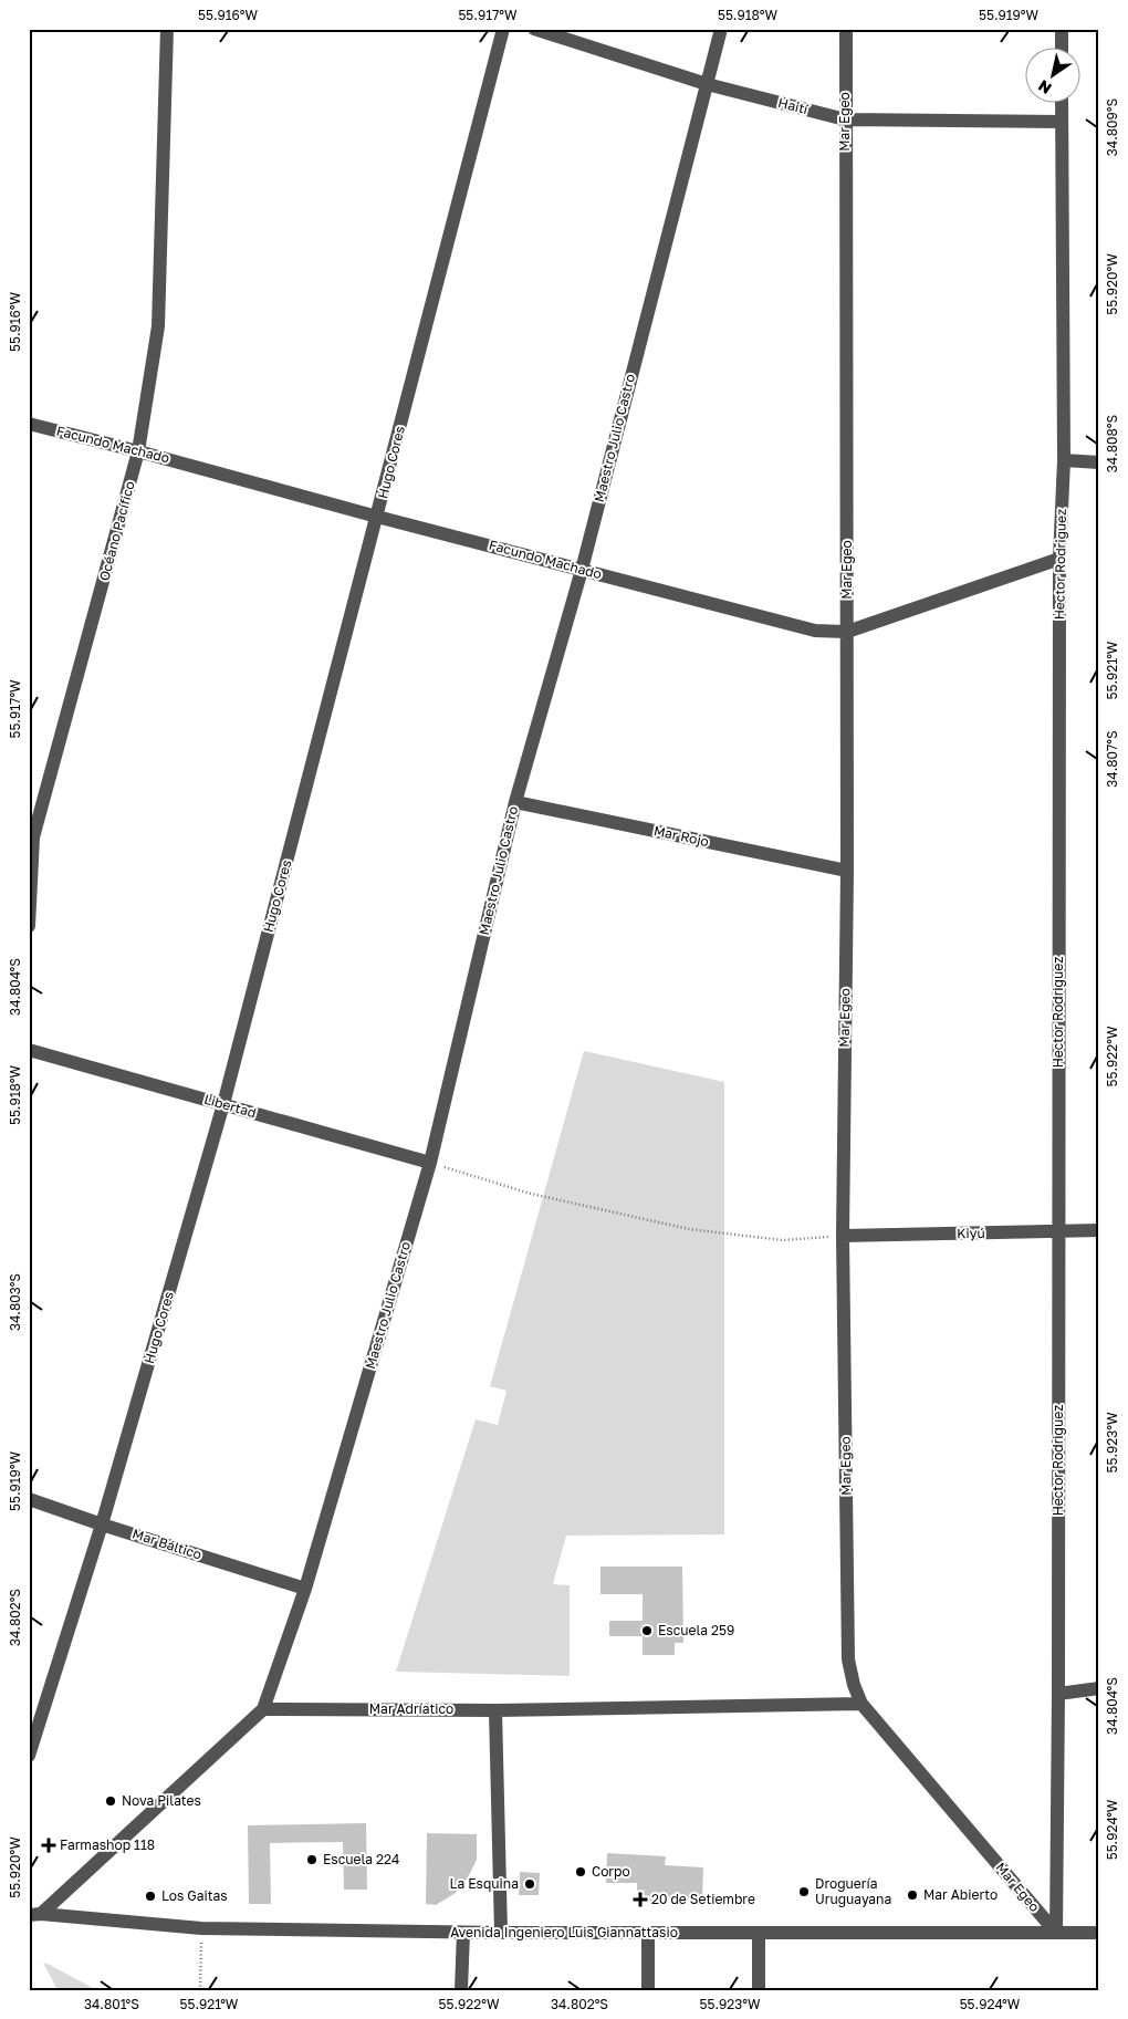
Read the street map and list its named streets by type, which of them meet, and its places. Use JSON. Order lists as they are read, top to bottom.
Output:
{
  "streets": {
    "street": [
      "Haití",
      "Mar Egeo",
      "Maestro Julio Castro",
      "Facundo Machado",
      "Hugo Cores",
      "Océano Pacífico",
      "Hector Rodriguez",
      "Mar Rojo",
      "Libertad",
      "Kiyú",
      "Mar Báltico",
      "Mar Adríatico",
      "Avenida Ingeniero Luis Giannattasio"
    ]
  },
  "crossings": [
    ["Haití", "Mar Egeo"],
    ["Haití", "Maestro Julio Castro"],
    ["Haití", "Hector Rodriguez"],
    ["Mar Egeo", "Facundo Machado"],
    ["Mar Egeo", "Hector Rodriguez"],
    ["Mar Egeo", "Mar Rojo"],
    ["Mar Egeo", "Kiyú"],
    ["Mar Egeo", "Mar Adríatico"],
    ["Mar Egeo", "Avenida Ingeniero Luis Giannattasio"],
    ["Maestro Julio Castro", "Facundo Machado"],
    ["Maestro Julio Castro", "Mar Rojo"],
    ["Maestro Julio Castro", "Libertad"],
    ["Maestro Julio Castro", "Mar Báltico"],
    ["Maestro Julio Castro", "Mar Adríatico"],
    ["Facundo Machado", "Hugo Cores"],
    ["Facundo Machado", "Océano Pacífico"],
    ["Facundo Machado", "Hector Rodriguez"],
    ["Hugo Cores", "Libertad"],
    ["Hugo Cores", "Mar Báltico"],
    ["Hector Rodriguez", "Kiyú"],
    ["Hector Rodriguez", "Avenida Ingeniero Luis Giannattasio"]
  ],
  "places": {
    "other": [
      "Escuela 259",
      "Nova Pilates",
      "Escuela 224",
      "Corpo",
      "La Esquina",
      "Droguería Uruguayana",
      "Mar Abierto",
      "Los Gaitas"
    ],
    "health": ["Farmashop 118", "20 de Setiembre"]
  },
  "north": "bottom left",
  "coordinates": [
    "55.916°W",
    "55.917°W",
    "55.918°W",
    "55.919°W",
    "34.809°S",
    "55.920°W",
    "34.808°S",
    "55.921°W",
    "34.807°S",
    "34.804°S",
    "55.922°W",
    "34.803°S",
    "55.923°W",
    "34.802°S",
    "55.924°W",
    "34.801°S"
  ]
}
